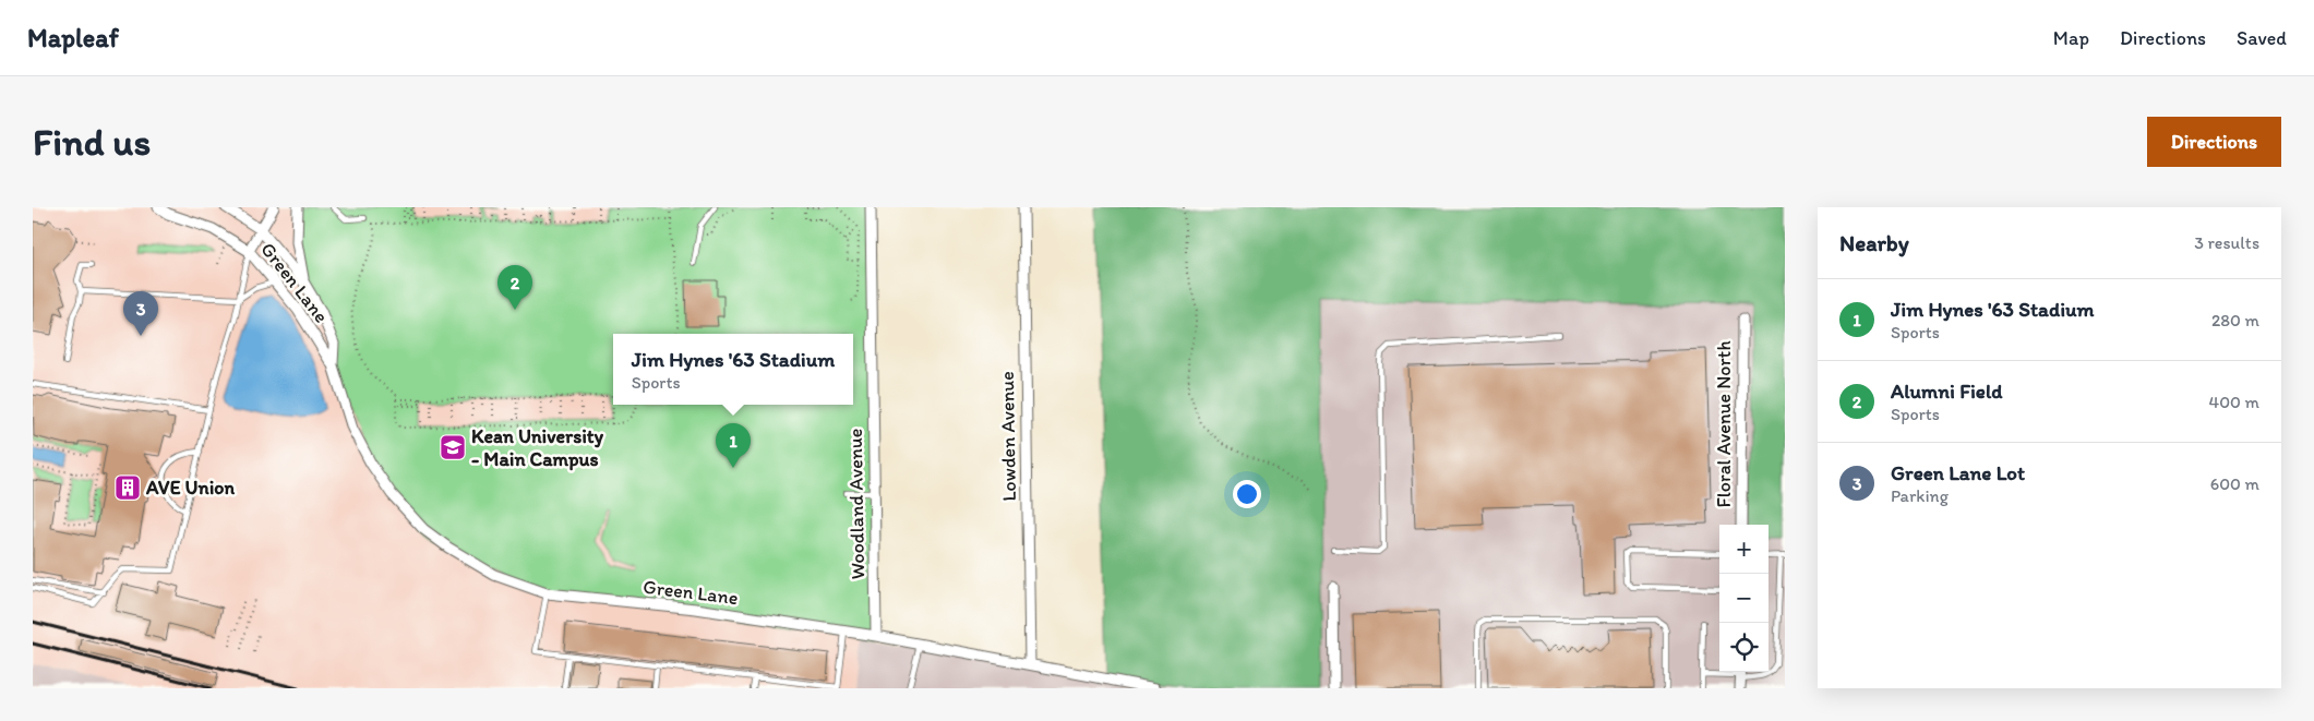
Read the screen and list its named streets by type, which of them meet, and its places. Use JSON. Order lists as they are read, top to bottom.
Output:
{
  "streets": {
    "street": [
      "Green Lane",
      "Floral Avenue North",
      "Lowden Avenue",
      "Woodland Avenue"
    ]
  },
  "crossings": [
    ["Green Lane", "Lowden Avenue"],
    ["Green Lane", "Woodland Avenue"]
  ],
  "places": {
    "school or university": ["Kean University - Main Campus"],
    "building": ["AVE Union"]
  },
  "page": {
    "header": "Mapleaf",
    "nav": ["Map", "Directions", "Saved"],
    "buttons": "Directions",
    "title": "Find us",
    "heading": ["Nearby", "3 results"],
    "pins": ["2", "3", "1"],
    "list": [
      {
        "mark": "1",
        "name": "Jim Hynes '63 Stadium",
        "note": "Sports",
        "value": "280 m"
      },
      {
        "mark": "2",
        "name": "Alumni Field",
        "note": "Sports",
        "value": "400 m"
      },
      {
        "mark": "3",
        "name": "Green Lane Lot",
        "note": "Parking",
        "value": "600 m"
      }
    ],
    "popup": ["Jim Hynes '63 Stadium", "Sports"],
    "map_buttons": ["+", "−"]
  }
}
